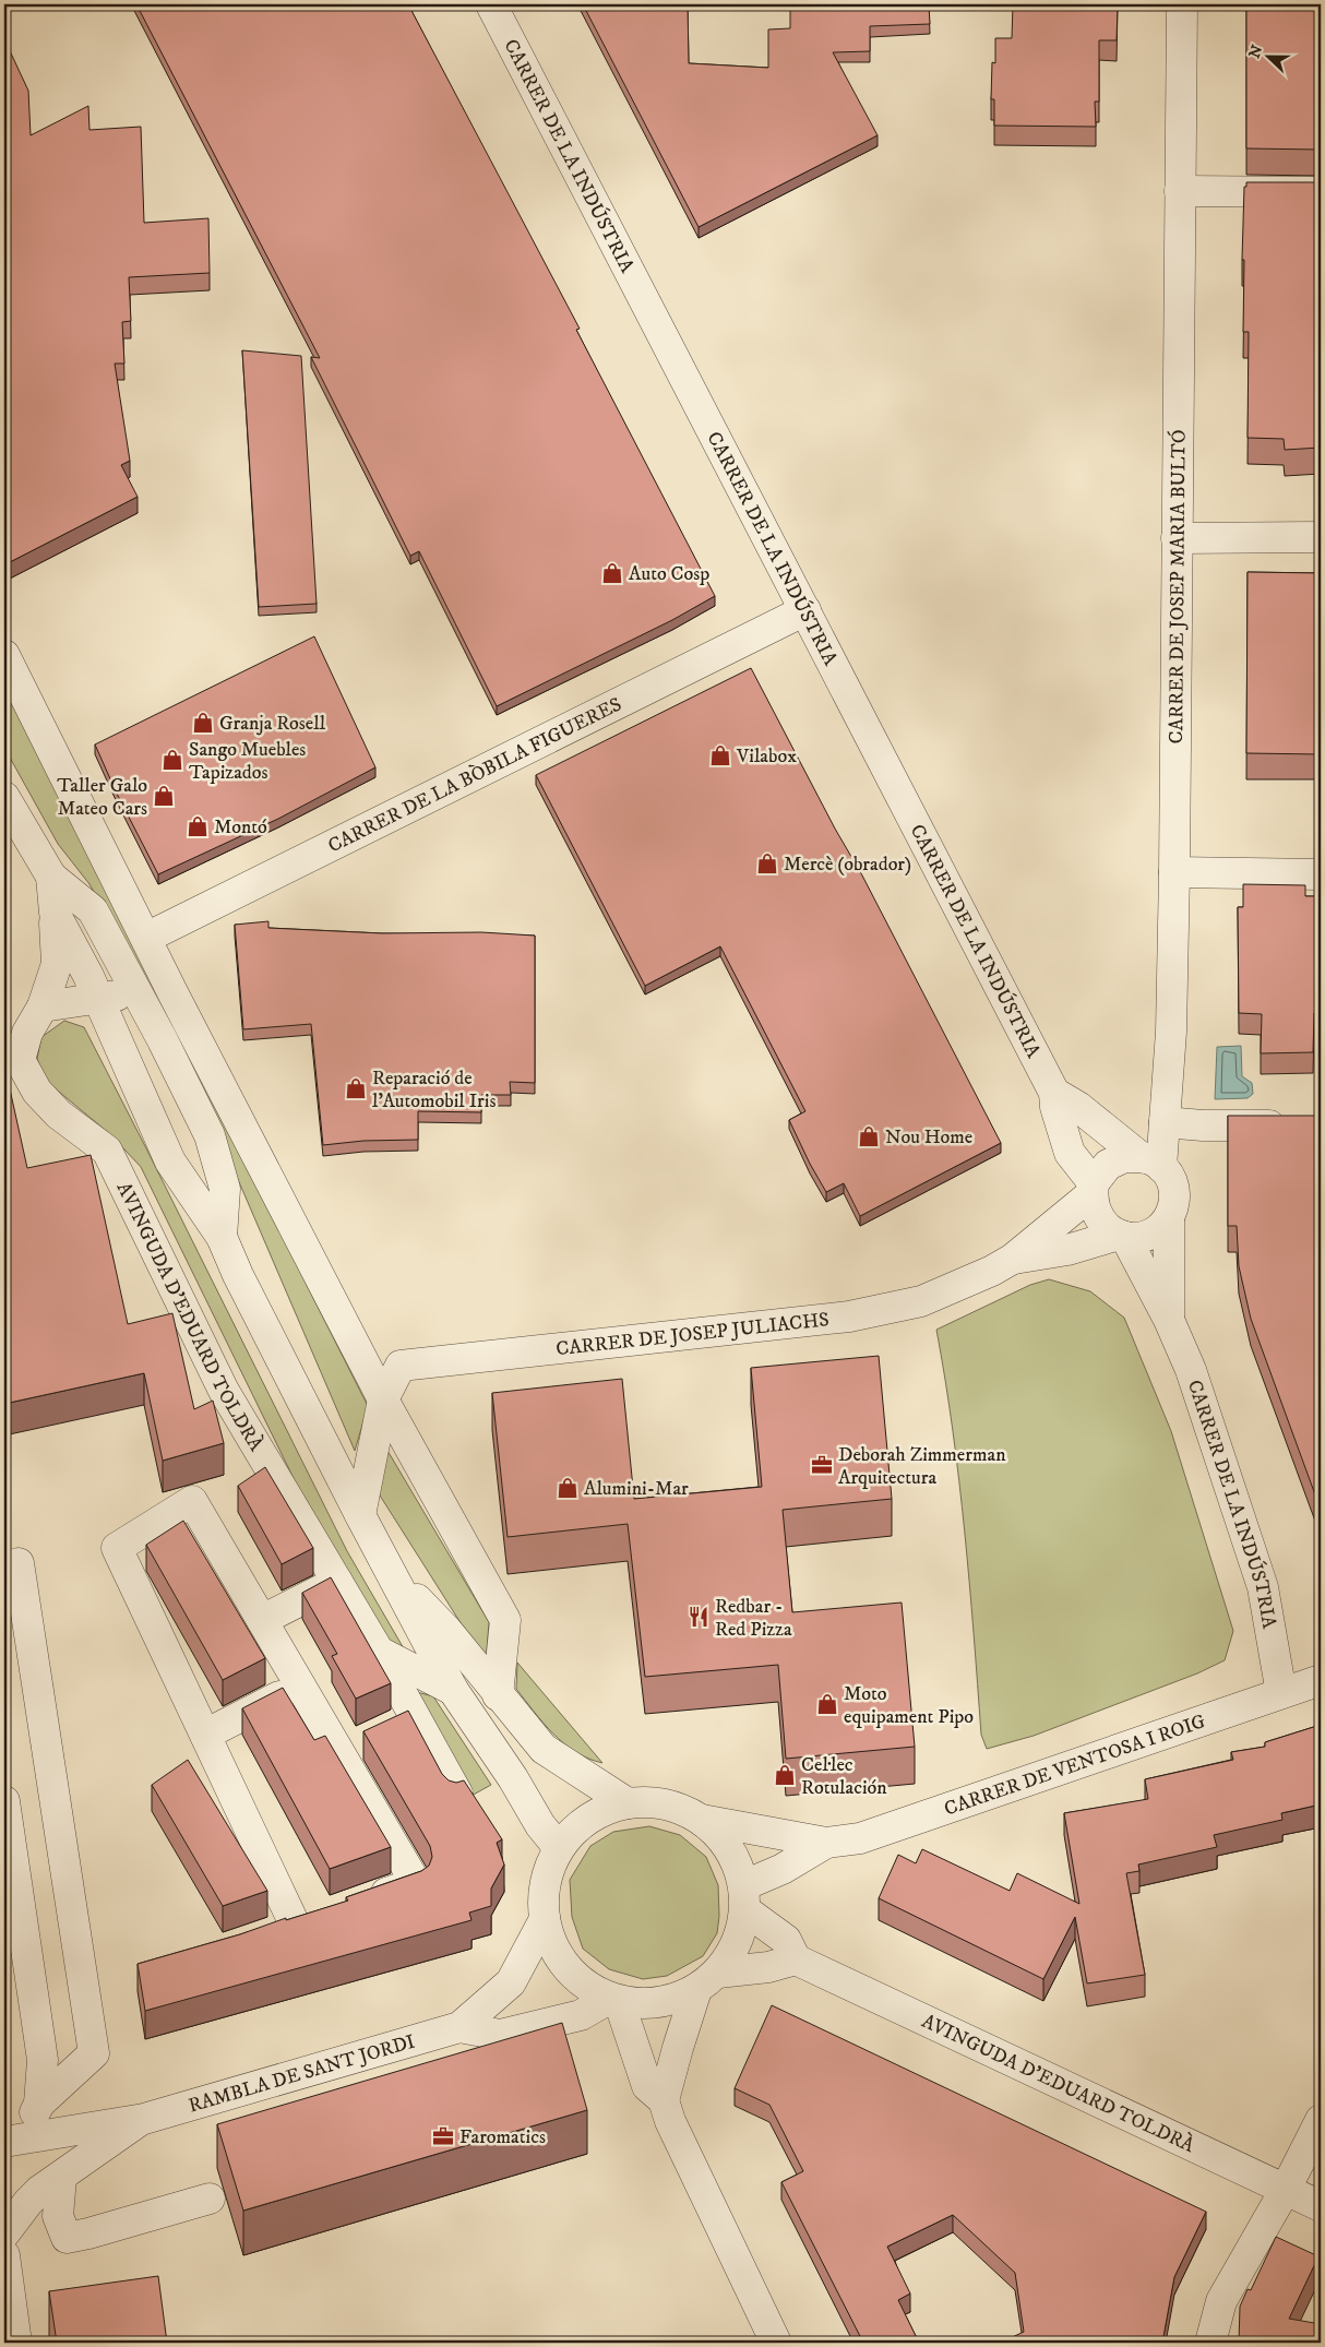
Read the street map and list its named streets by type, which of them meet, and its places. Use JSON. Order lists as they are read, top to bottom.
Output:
{
  "streets": {
    "street": [
      "CARRER DE LA INDÚSTRIA",
      "CARRER DE JOSEP MARIA BULTÓ",
      "CARRER DE LA BÒBILA FIGUERES",
      "AVINGUDA D'EDUARD TOLDRÀ",
      "CARRER DE JOSEP JULIACHS",
      "CARRER DE VENTOSA I ROIG",
      "RAMBLA DE SANT JORDI"
    ]
  },
  "crossings": [
    ["CARRER DE LA INDÚSTRIA", "CARRER DE JOSEP MARIA BULTÓ"],
    ["CARRER DE LA INDÚSTRIA", "CARRER DE LA BÒBILA FIGUERES"],
    ["CARRER DE LA INDÚSTRIA", "CARRER DE JOSEP JULIACHS"],
    ["CARRER DE LA INDÚSTRIA", "CARRER DE VENTOSA I ROIG"],
    ["CARRER DE JOSEP MARIA BULTÓ", "CARRER DE JOSEP JULIACHS"]
  ],
  "places": {
    "shop": [
      "Auto Cosp",
      "Granja Rosell",
      "Vilabox",
      "Sango Muebles Tapizados",
      "Taller Galo Mateo Cars",
      "Montó",
      "Mercè (obrador)",
      "Reparació de l'Automobil Iris",
      "Nou Home",
      "Alumini-Mar",
      "Moto equipament Pipo",
      "Cel·lec Rotulación"
    ],
    "office": ["Deborah Zimmerman Arquitectura", "Faromatics"],
    "restaurant": ["Redbar - Red Pizza"]
  },
  "north": "left"
}
